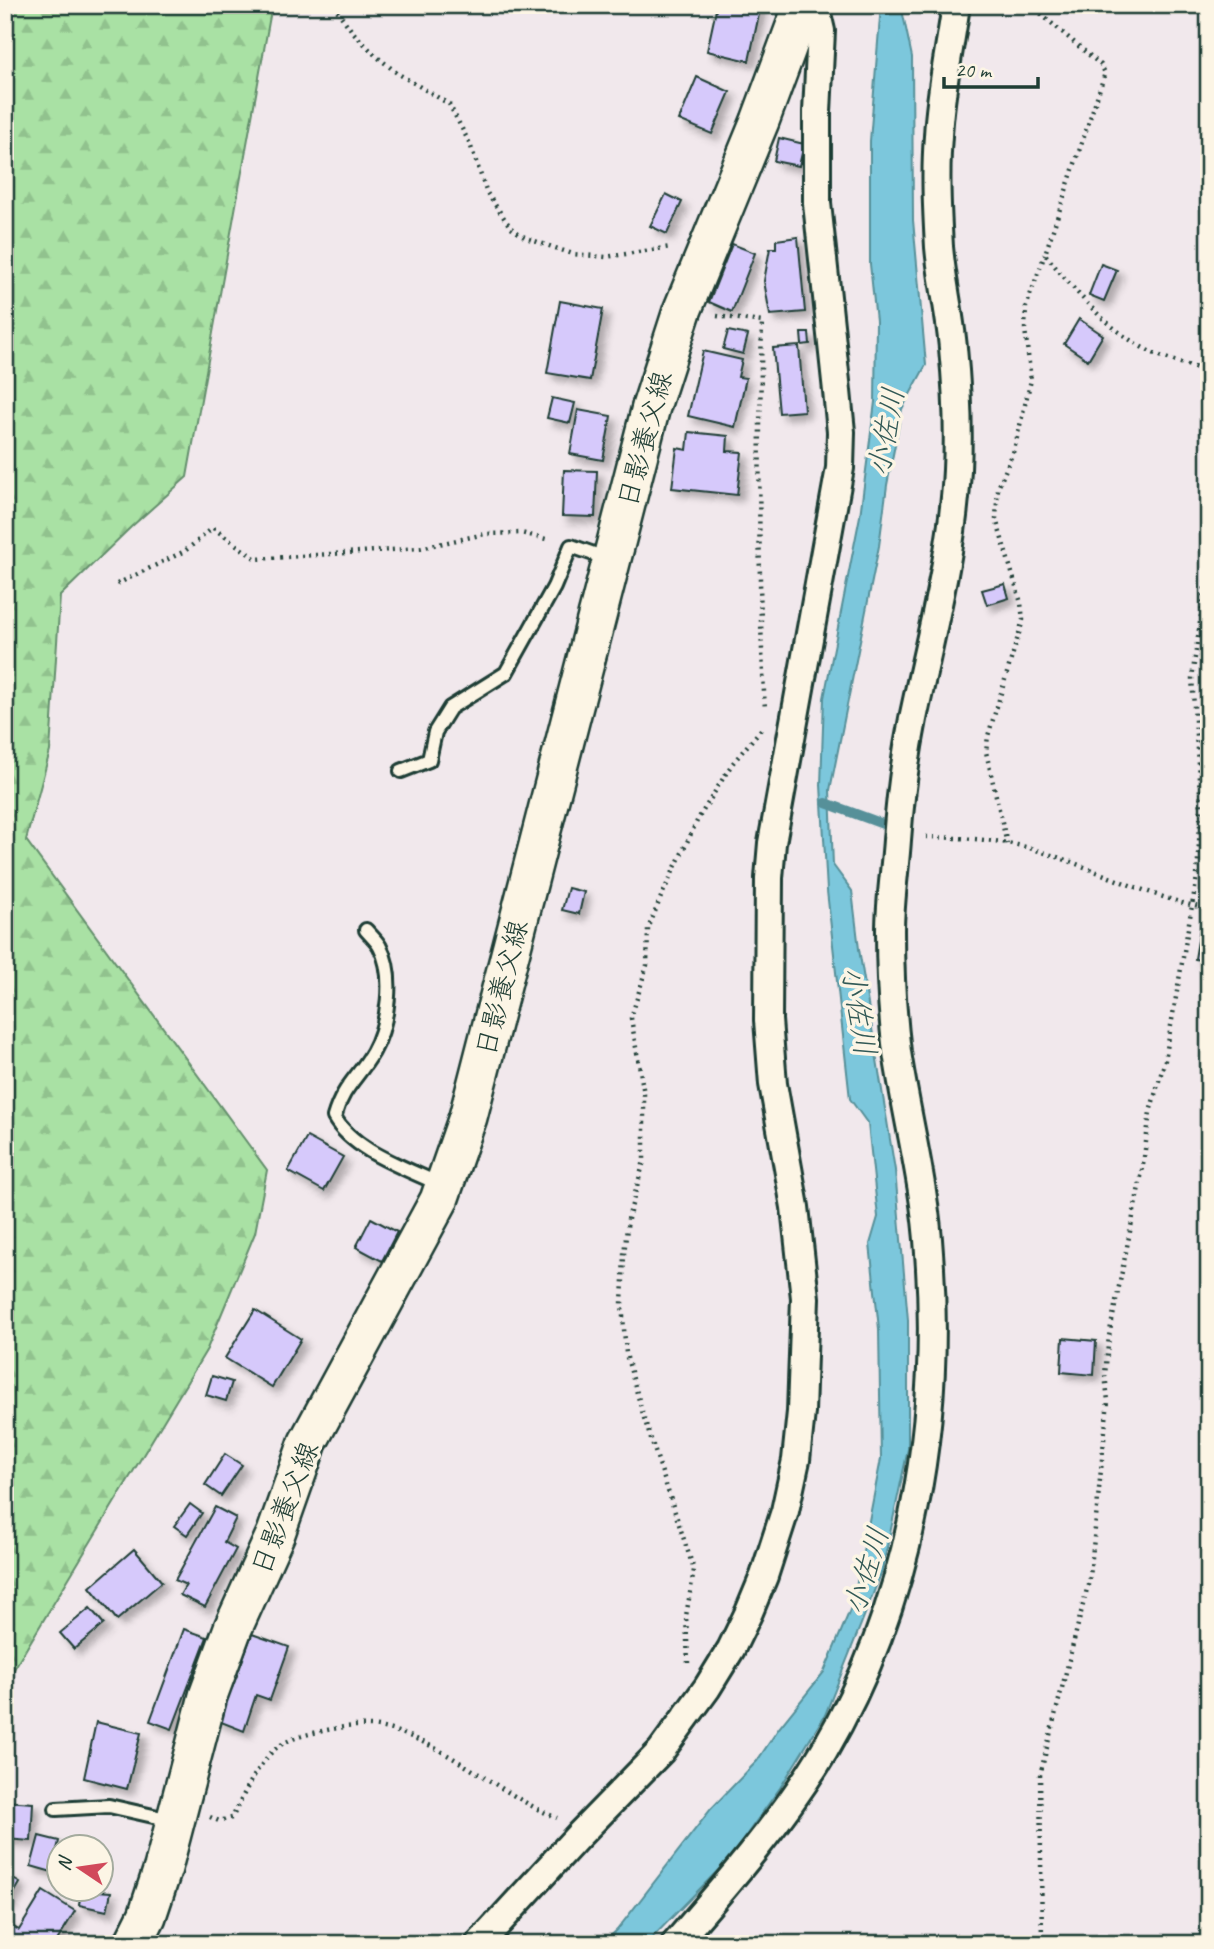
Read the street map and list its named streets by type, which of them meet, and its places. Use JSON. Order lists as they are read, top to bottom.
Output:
{
  "streets": {
    "main road": ["日影養父線"]
  },
  "water": ["小佐川"],
  "scale_bar": "20 m",
  "north": "left"
}
